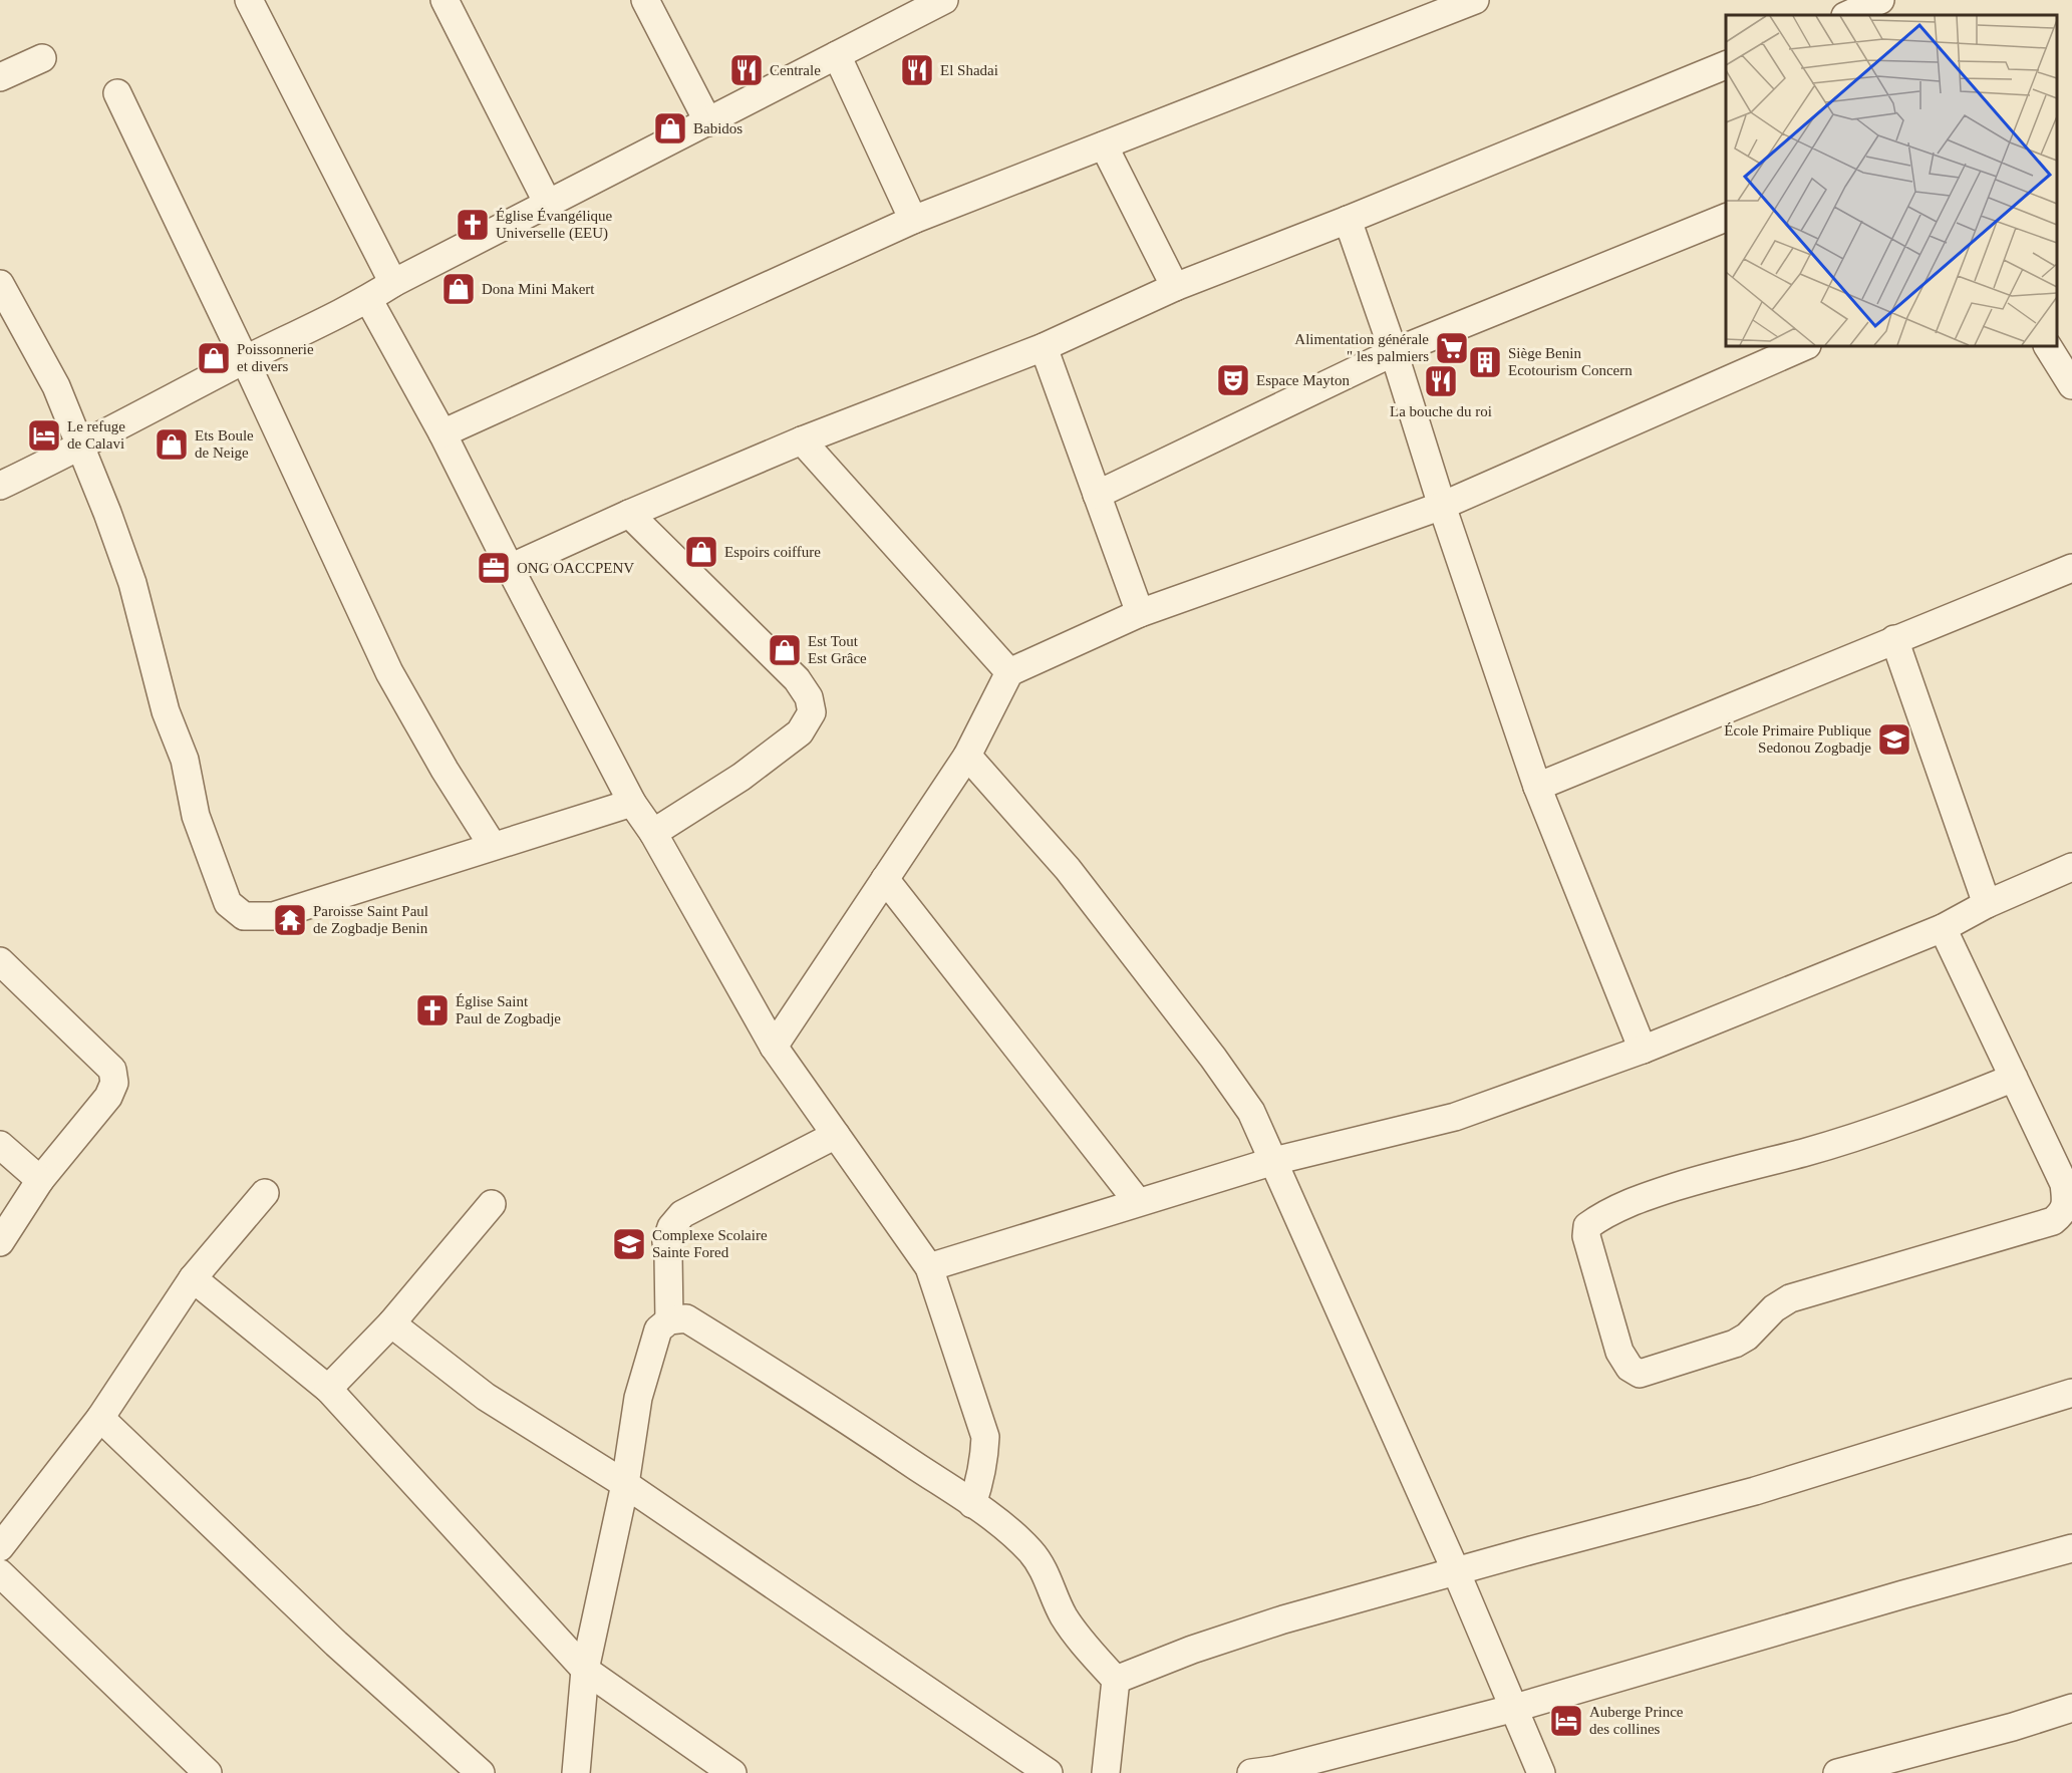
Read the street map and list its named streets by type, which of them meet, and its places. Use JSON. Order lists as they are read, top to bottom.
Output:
{
  "places": {
    "restaurant": ["Centrale", "El Shadai", "La bouche du roi"],
    "shop": [
      "Babidos",
      "Dona Mini Makert",
      "Poissonnerie et divers",
      "Ets Boule de Neige",
      "Espoirs coiffure",
      "Est Tout Est Grâce"
    ],
    "church": ["Église Évangélique Universelle (EEU)", "Église Saint Paul de Zogbadje"],
    "supermarket": ["Alimentation générale \" les palmiers"],
    "building": ["Siège Benin Ecotourism Concern"],
    "theatre": ["Espace Mayton"],
    "hotel": ["Le refuge de Calavi", "Auberge Prince des collines"],
    "office": ["ONG OACCPENV"],
    "school or university": ["École Primaire Publique Sedonou Zogbadje", "Complexe Scolaire Sainte Fored"],
    "temple": ["Paroisse Saint Paul de Zogbadje Benin"]
  }
}
